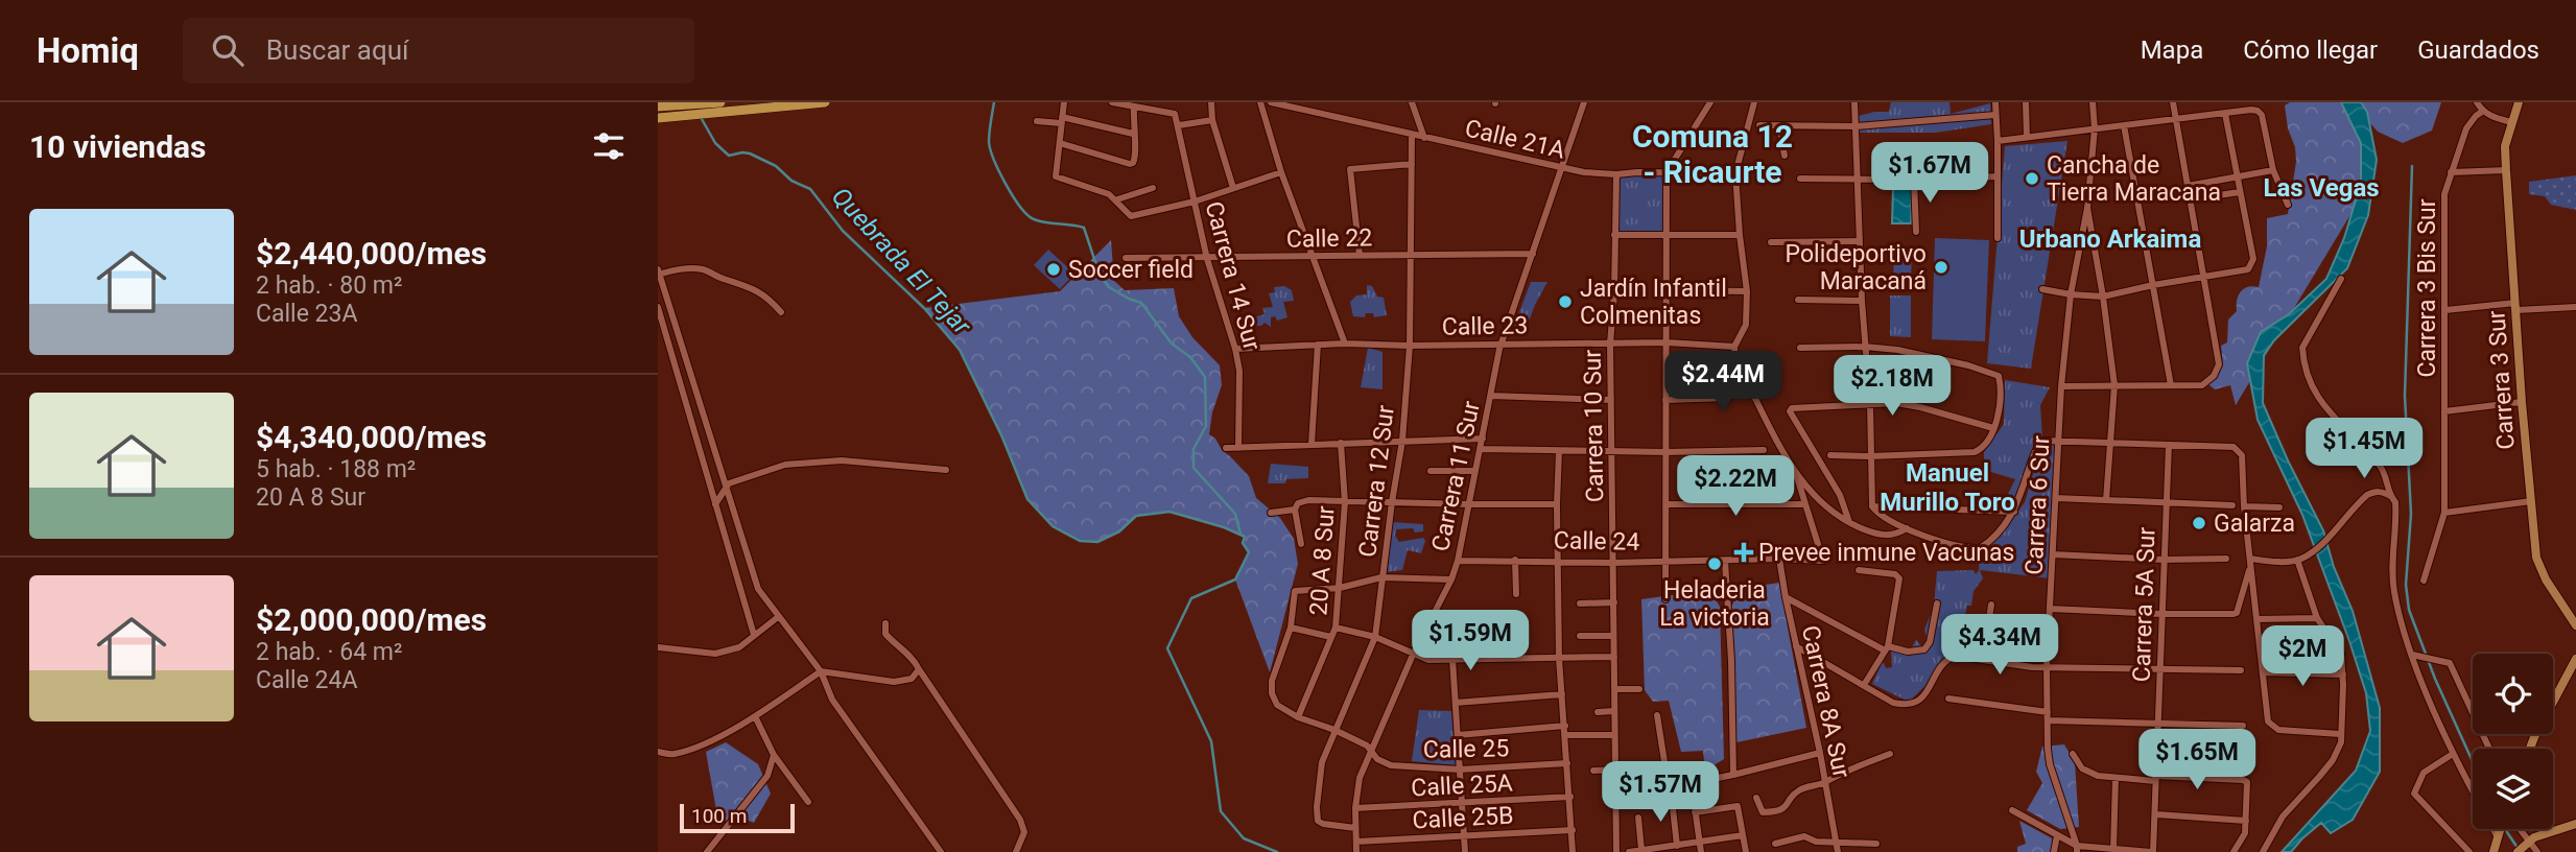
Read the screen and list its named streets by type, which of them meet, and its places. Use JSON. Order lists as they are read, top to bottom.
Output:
{
  "streets": {
    "street": [
      "Calle 21A",
      "Calle 22",
      "Carrera 14 Sur",
      "Carrera 3 Bis Sur",
      "Calle 23",
      "Carrera 3 Sur",
      "Carrera 10 Sur",
      "Carrera 11 Sur",
      "Carrera 12 Sur",
      "Carrera 6 Sur",
      "Calle 24",
      "20 A 8 Sur",
      "Carrera 5A Sur",
      "Carrera 8A Sur",
      "Calle 25",
      "Calle 25A",
      "Calle 25B"
    ]
  },
  "crossings": [
    ["Calle 21A", "Carrera 10 Sur"],
    ["Calle 21A", "Carrera 11 Sur"],
    ["Calle 21A", "Carrera 12 Sur"],
    ["Calle 22", "Carrera 14 Sur"],
    ["Calle 22", "Carrera 11 Sur"],
    ["Calle 22", "Carrera 12 Sur"],
    ["Carrera 14 Sur", "Calle 23"],
    ["Calle 23", "Carrera 10 Sur"],
    ["Calle 23", "Carrera 11 Sur"],
    ["Calle 23", "Carrera 12 Sur"],
    ["Carrera 10 Sur", "Calle 24"],
    ["Carrera 11 Sur", "Carrera 12 Sur"],
    ["Carrera 11 Sur", "Calle 24"],
    ["Carrera 11 Sur", "Calle 25"],
    ["Carrera 11 Sur", "Calle 25A"],
    ["Carrera 11 Sur", "Calle 25B"],
    ["Calle 24", "Carrera 8A Sur"]
  ],
  "districts": [
    "Comuna 12 - Ricaurte",
    "Las Vegas",
    "Urbano Arkaima",
    "Manuel Murillo Toro"
  ],
  "water": ["Quebrada El Tejar"],
  "places": {
    "other": [
      "Cancha de Tierra Maracana",
      "Polideportivo Maracaná",
      "Soccer field",
      "Jardín Infantil Colmenitas",
      "Galarza",
      "Heladeria La victoria"
    ],
    "health": ["Prevee inmune Vacunas"]
  },
  "scale_bar": "100 m",
  "page": {
    "header": "Homiq",
    "search": "Buscar aquí",
    "nav": ["Mapa", "Cómo llegar", "Guardados"],
    "heading": "10 viviendas",
    "price": [
      "$1.67M",
      "$2.44M",
      "$2.18M",
      "$1.45M",
      "$2.22M",
      "$1.59M",
      "$4.34M",
      "$2M",
      "$1.65M",
      "$1.57M"
    ],
    "list": [
      {
        "name": "$2,440,000/mes",
        "note": "2 hab. · 80 m² · Calle 23A"
      },
      {
        "name": "$4,340,000/mes",
        "note": "5 hab. · 188 m² · 20 A 8 Sur"
      },
      {
        "name": "$2,000,000/mes",
        "note": "2 hab. · 64 m² · Calle 24A"
      }
    ],
    "scale": "100 m"
  }
}
